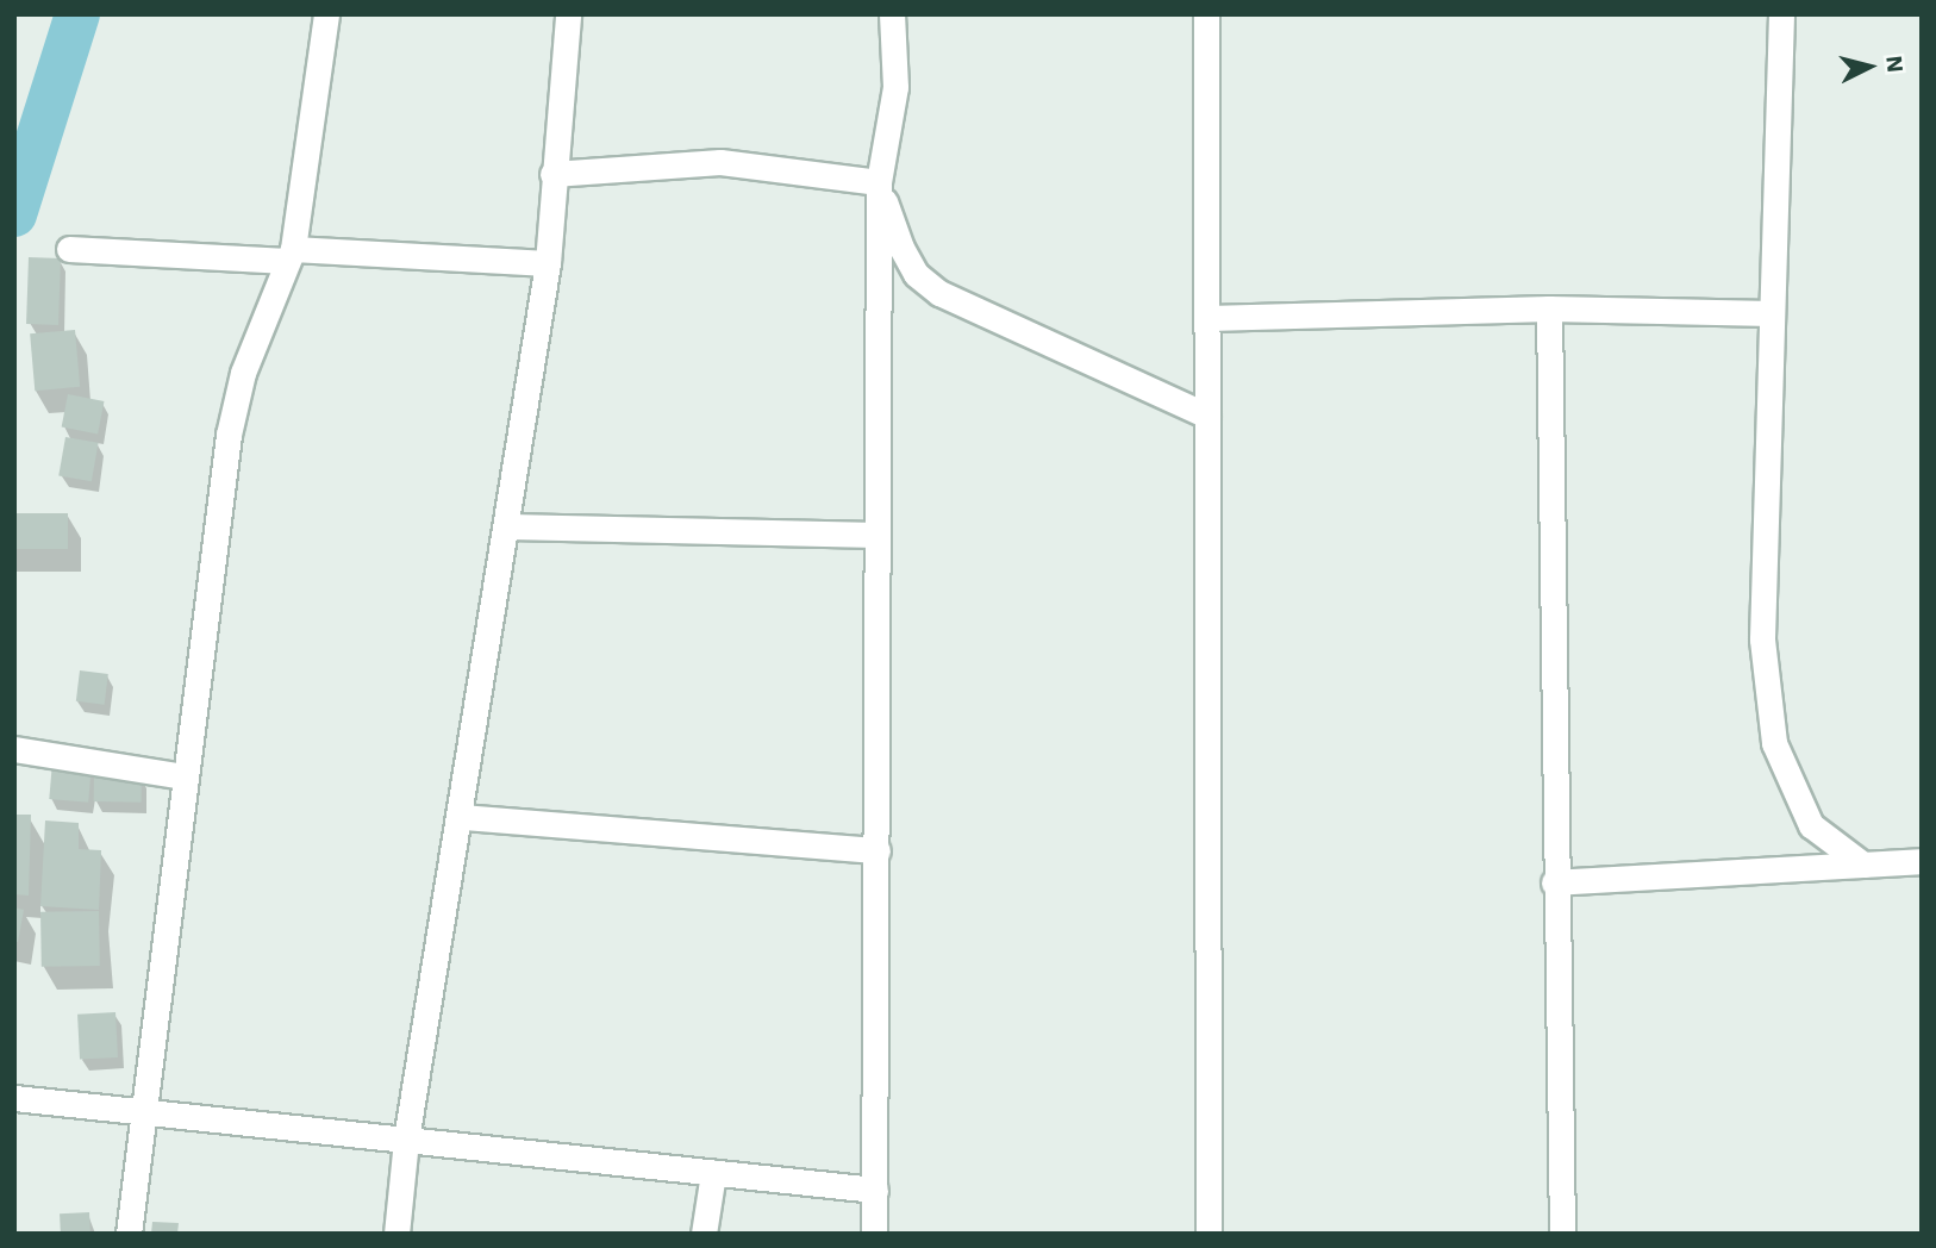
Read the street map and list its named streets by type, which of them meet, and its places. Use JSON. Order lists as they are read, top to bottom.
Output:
{
  "north": "right"
}
